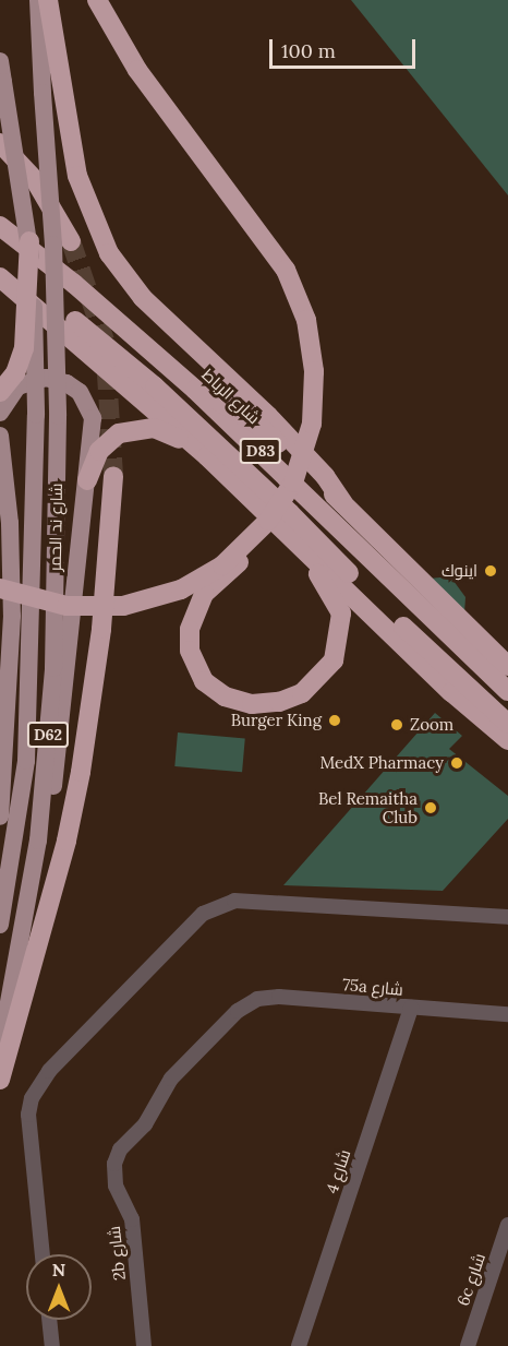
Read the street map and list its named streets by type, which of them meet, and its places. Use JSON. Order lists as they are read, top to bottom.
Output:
{
  "streets": {
    "highway": ["شارع الرباط", "D83"],
    "main road": ["شارع ند الحمر", "D62"],
    "street": [
      "75a شارع",
      "شارع 4",
      "2b شارع",
      "6c شارع"
    ]
  },
  "crossings": [
    ["75a شارع", "شارع 4"],
    ["75a شارع", "2b شارع"]
  ],
  "places": [
    "اينوك",
    "Burger King",
    "Zoom",
    "MedX Pharmacy",
    "Bel Remaitha Club"
  ],
  "scale_bar": "100 m",
  "north": "top"
}
